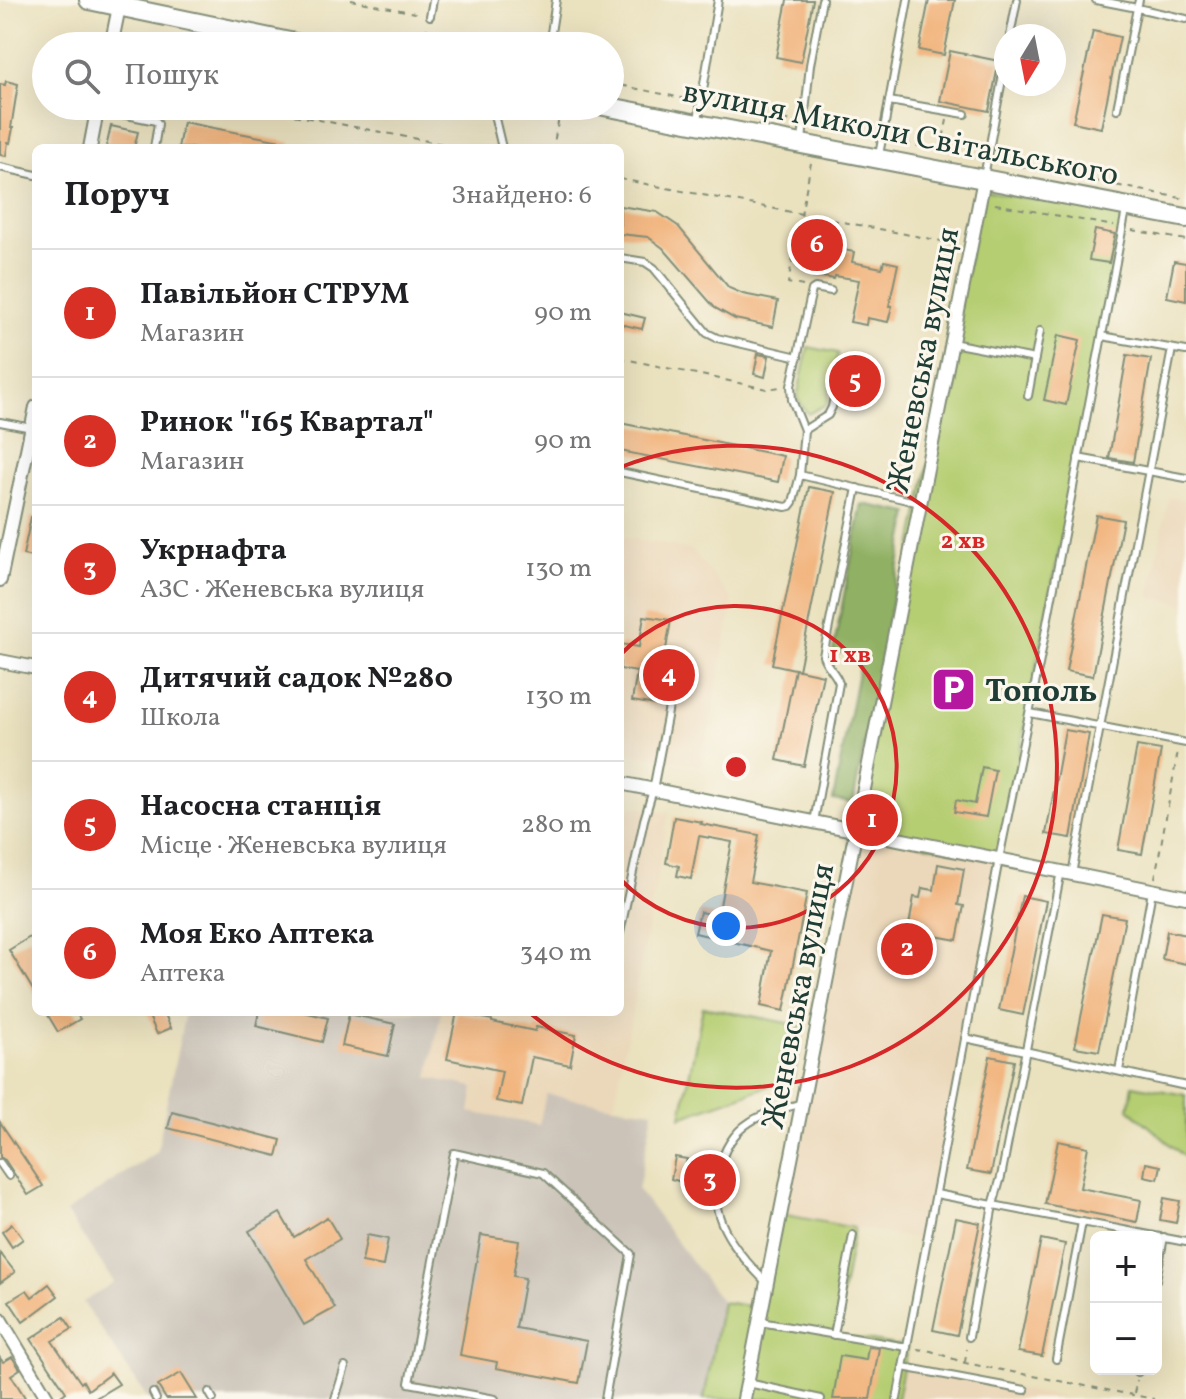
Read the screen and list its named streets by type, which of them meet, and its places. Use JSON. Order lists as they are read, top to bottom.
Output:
{
  "streets": {
    "main road": ["вулиця Миколи Світальського"],
    "street": ["Женевська вулиця"]
  },
  "crossings": [
    ["вулиця Миколи Світальського", "Женевська вулиця"]
  ],
  "places": {
    "parking": ["Тополь"]
  },
  "north": "bottom",
  "page": {
    "search": "Пошук",
    "heading": ["Поруч", "Знайдено: 6"],
    "pins": [
      "6",
      "5",
      "4",
      "1",
      "2",
      "3"
    ],
    "list": [
      {
        "mark": "1",
        "name": "Павільйон СТРУМ",
        "note": "Магазин",
        "value": "90 m"
      },
      {
        "mark": "2",
        "name": "Ринок \"165 Квартал\"",
        "note": "Магазин",
        "value": "90 m"
      },
      {
        "mark": "3",
        "name": "Укрнафта",
        "note": "АЗС · Женевська вулиця",
        "value": "130 m"
      },
      {
        "mark": "4",
        "name": "Дитячий садок №280",
        "note": "Школа",
        "value": "130 m"
      },
      {
        "mark": "5",
        "name": "Насосна станція",
        "note": "Місце · Женевська вулиця",
        "value": "280 m"
      },
      {
        "mark": "6",
        "name": "Моя Еко Аптека",
        "note": "Аптека",
        "value": "340 m"
      }
    ],
    "map_buttons": ["+", "−"]
  },
  "rings": ["2 хв", "1 хв"]
}
